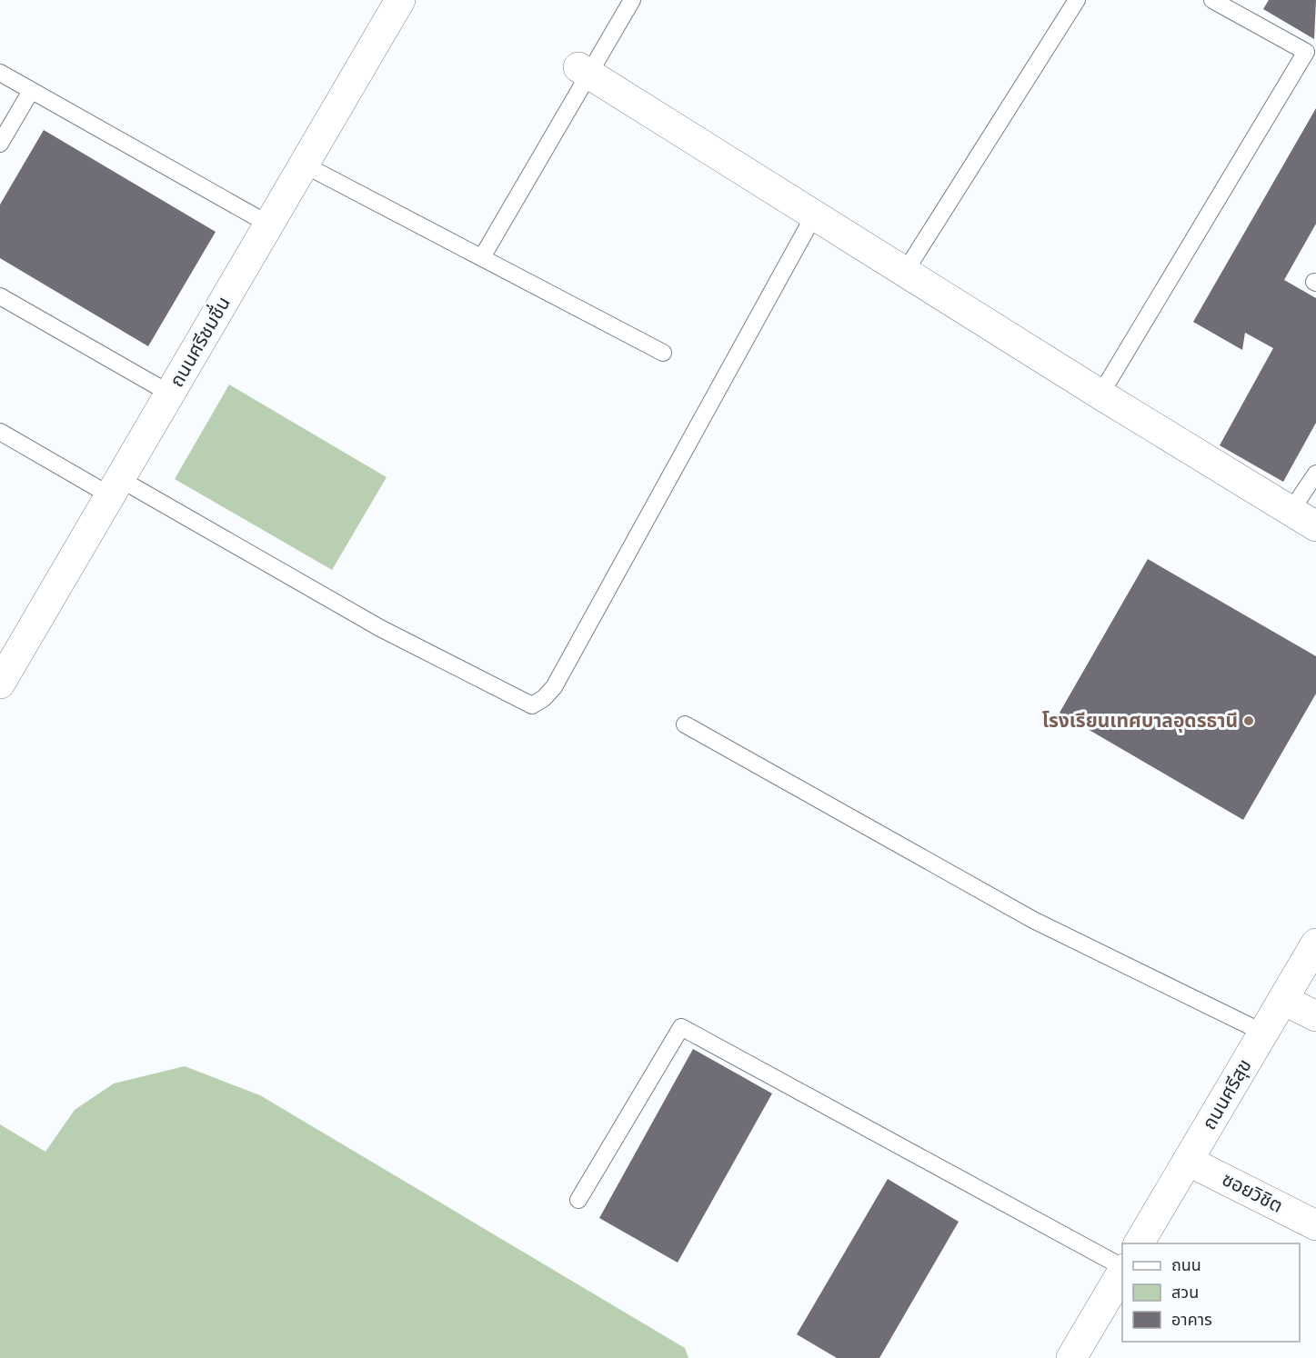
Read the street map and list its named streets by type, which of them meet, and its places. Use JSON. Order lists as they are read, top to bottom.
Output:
{
  "streets": {
    "street": ["ถนนศรีชมชื่น", "ถนนศรีสุข", "ซอยวิชิต"]
  },
  "crossings": [
    ["ถนนศรีสุข", "ซอยวิชิต"]
  ],
  "places": ["โรงเรียนเทศบาลอุดรธานี"],
  "legend": ["ถนน", "สวน", "อาคาร"]
}
